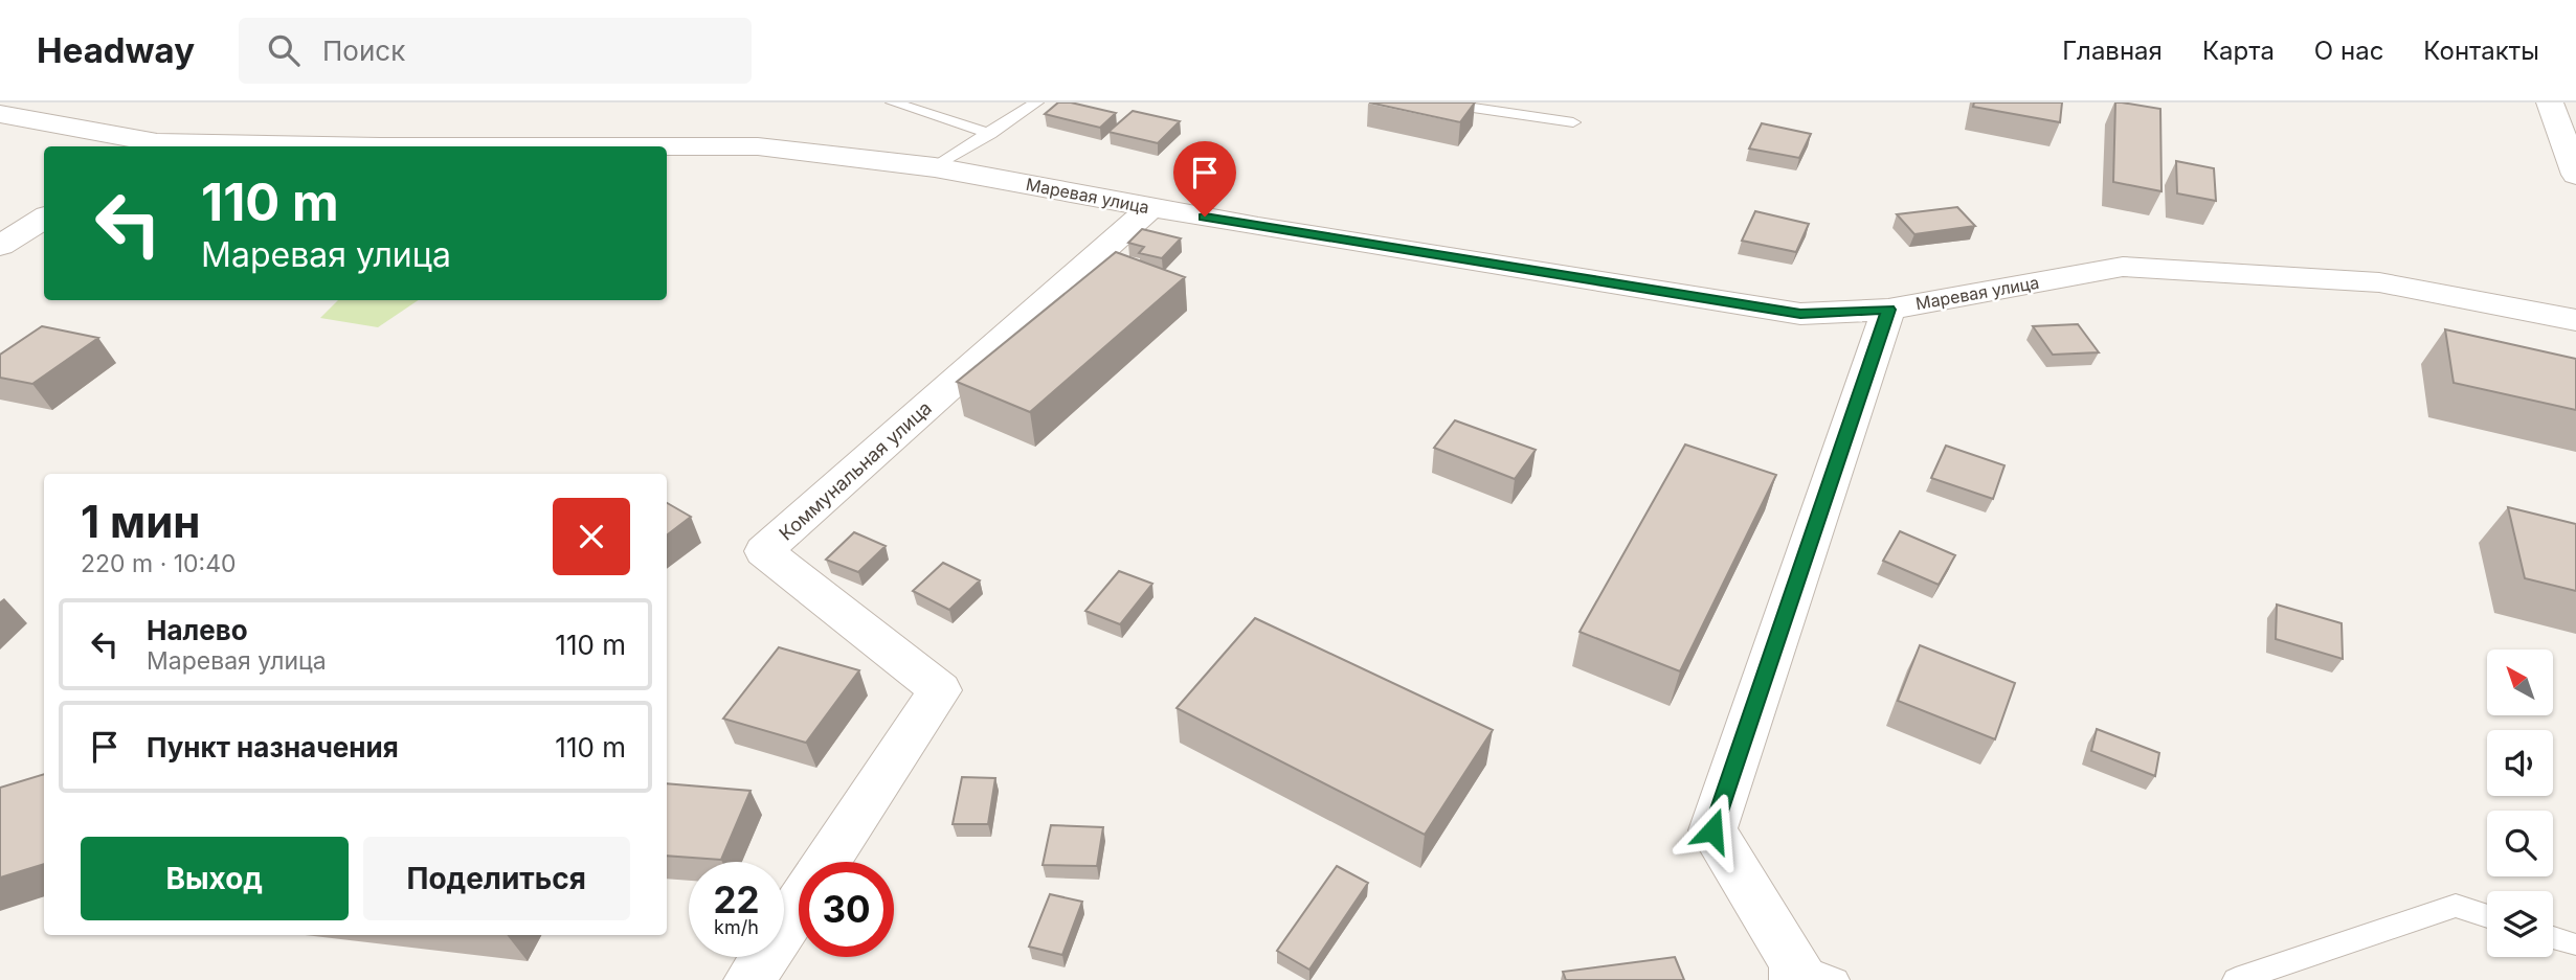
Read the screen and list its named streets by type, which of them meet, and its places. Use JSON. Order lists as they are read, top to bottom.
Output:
{
  "streets": {
    "street": ["Маревая улица", "Коммунальная улица"]
  },
  "crossings": [
    ["Маревая улица", "Коммунальная улица"]
  ],
  "north": "top left",
  "page": {
    "header": "Headway",
    "search": "Поиск",
    "nav": [
      "Главная",
      "Карта",
      "О нас",
      "Контакты"
    ],
    "turn": ["110 m", "Маревая улица"],
    "heading": ["1 мин", "220 m · 10:40"],
    "list": [
      {
        "name": "Налево",
        "note": "Маревая улица",
        "value": "110 m"
      },
      {
        "name": "Пункт назначения",
        "value": "110 m"
      }
    ],
    "buttons": ["Выход", "Поделиться"],
    "speed": "22 km/h",
    "limit": "30"
  }
}
